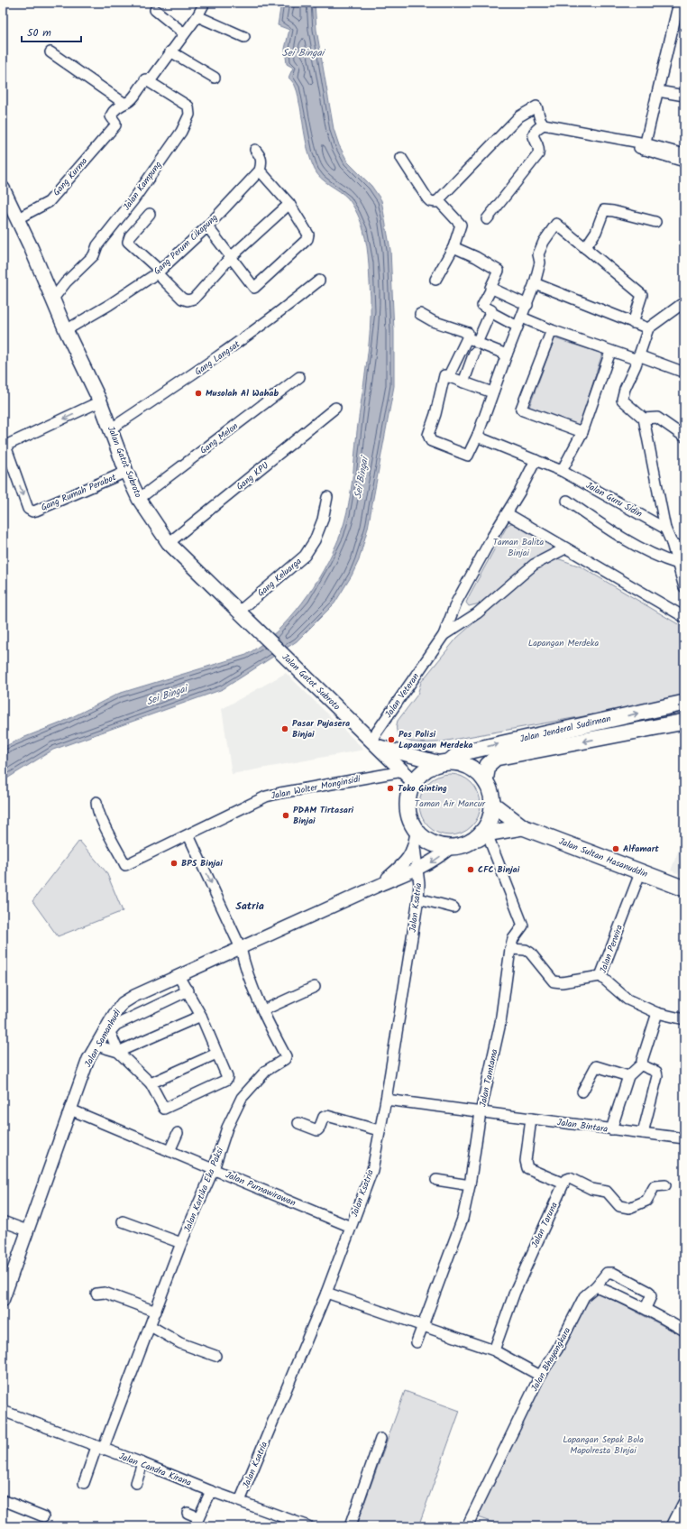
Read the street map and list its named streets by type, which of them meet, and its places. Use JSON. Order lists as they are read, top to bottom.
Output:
{
  "streets": {
    "main road": ["Jalan Gatot Subroto", "Jalan Jenderal Sudirman", "Jalan Sultan Hasanuddin"],
    "street": [
      "Gang Kurma",
      "Jalan Kampung",
      "Gang Perum Cikapung",
      "Gang Langsat",
      "Gang Melon",
      "Gang KPU",
      "Gang Rumah Perabot",
      "Jalan Guru Sidin",
      "Gang Keluarga",
      "Jalan Veteran",
      "Jalan Wolter Monginsidi",
      "Jalan Ksatria",
      "Jalan Perwira",
      "Jalan Samanhudi",
      "Jalan Tamtama",
      "Jalan Bintara",
      "Jalan Purnawirawan",
      "Jalan Kartika Eka Paksi",
      "Jalan Taruna",
      "Jalan Bhayangkara",
      "Jalan Candra Kirana"
    ]
  },
  "crossings": [
    ["Gang Kurma", "Jalan Gatot Subroto"],
    ["Jalan Kampung", "Jalan Gatot Subroto"],
    ["Gang Perum Cikapung", "Jalan Gatot Subroto"],
    ["Gang Langsat", "Jalan Gatot Subroto"],
    ["Gang Melon", "Jalan Gatot Subroto"],
    ["Jalan Gatot Subroto", "Gang KPU"],
    ["Jalan Gatot Subroto", "Gang Rumah Perabot"],
    ["Jalan Gatot Subroto", "Gang Keluarga"],
    ["Jalan Gatot Subroto", "Jalan Veteran"],
    ["Jalan Gatot Subroto", "Jalan Jenderal Sudirman"],
    ["Jalan Gatot Subroto", "Jalan Wolter Monginsidi"],
    ["Jalan Gatot Subroto", "Jalan Sultan Hasanuddin"],
    ["Jalan Gatot Subroto", "Jalan Ksatria"],
    ["Jalan Gatot Subroto", "Jalan Samanhudi"],
    ["Jalan Jenderal Sudirman", "Jalan Sultan Hasanuddin"],
    ["Jalan Jenderal Sudirman", "Jalan Ksatria"],
    ["Jalan Jenderal Sudirman", "Jalan Samanhudi"],
    ["Jalan Sultan Hasanuddin", "Jalan Ksatria"],
    ["Jalan Sultan Hasanuddin", "Jalan Perwira"],
    ["Jalan Sultan Hasanuddin", "Jalan Samanhudi"],
    ["Jalan Sultan Hasanuddin", "Jalan Tamtama"],
    ["Jalan Ksatria", "Jalan Samanhudi"],
    ["Jalan Ksatria", "Jalan Bintara"],
    ["Jalan Ksatria", "Jalan Purnawirawan"],
    ["Jalan Ksatria", "Jalan Candra Kirana"],
    ["Jalan Samanhudi", "Jalan Purnawirawan"],
    ["Jalan Samanhudi", "Jalan Kartika Eka Paksi"],
    ["Jalan Tamtama", "Jalan Bintara"],
    ["Jalan Purnawirawan", "Jalan Kartika Eka Paksi"],
    ["Jalan Kartika Eka Paksi", "Jalan Candra Kirana"]
  ],
  "districts": ["Satria"],
  "water": ["Sei Bingai"],
  "parks": [
    "Taman Balita Binjai",
    "Lapangan Merdeka",
    "Taman Air Mancur",
    "Lapangan Sepak Bola Mapolresta BInjai"
  ],
  "places": [
    "Musolah Al Wahab",
    "Pasar Pujasera Binjai",
    "Pos Polisi Lapangan Merdeka",
    "Toko Ginting",
    "PDAM Tirtasari Binjai",
    "Alfamart",
    "BPS Binjai",
    "CFC Binjai"
  ],
  "scale_bar": "50 m"
}
